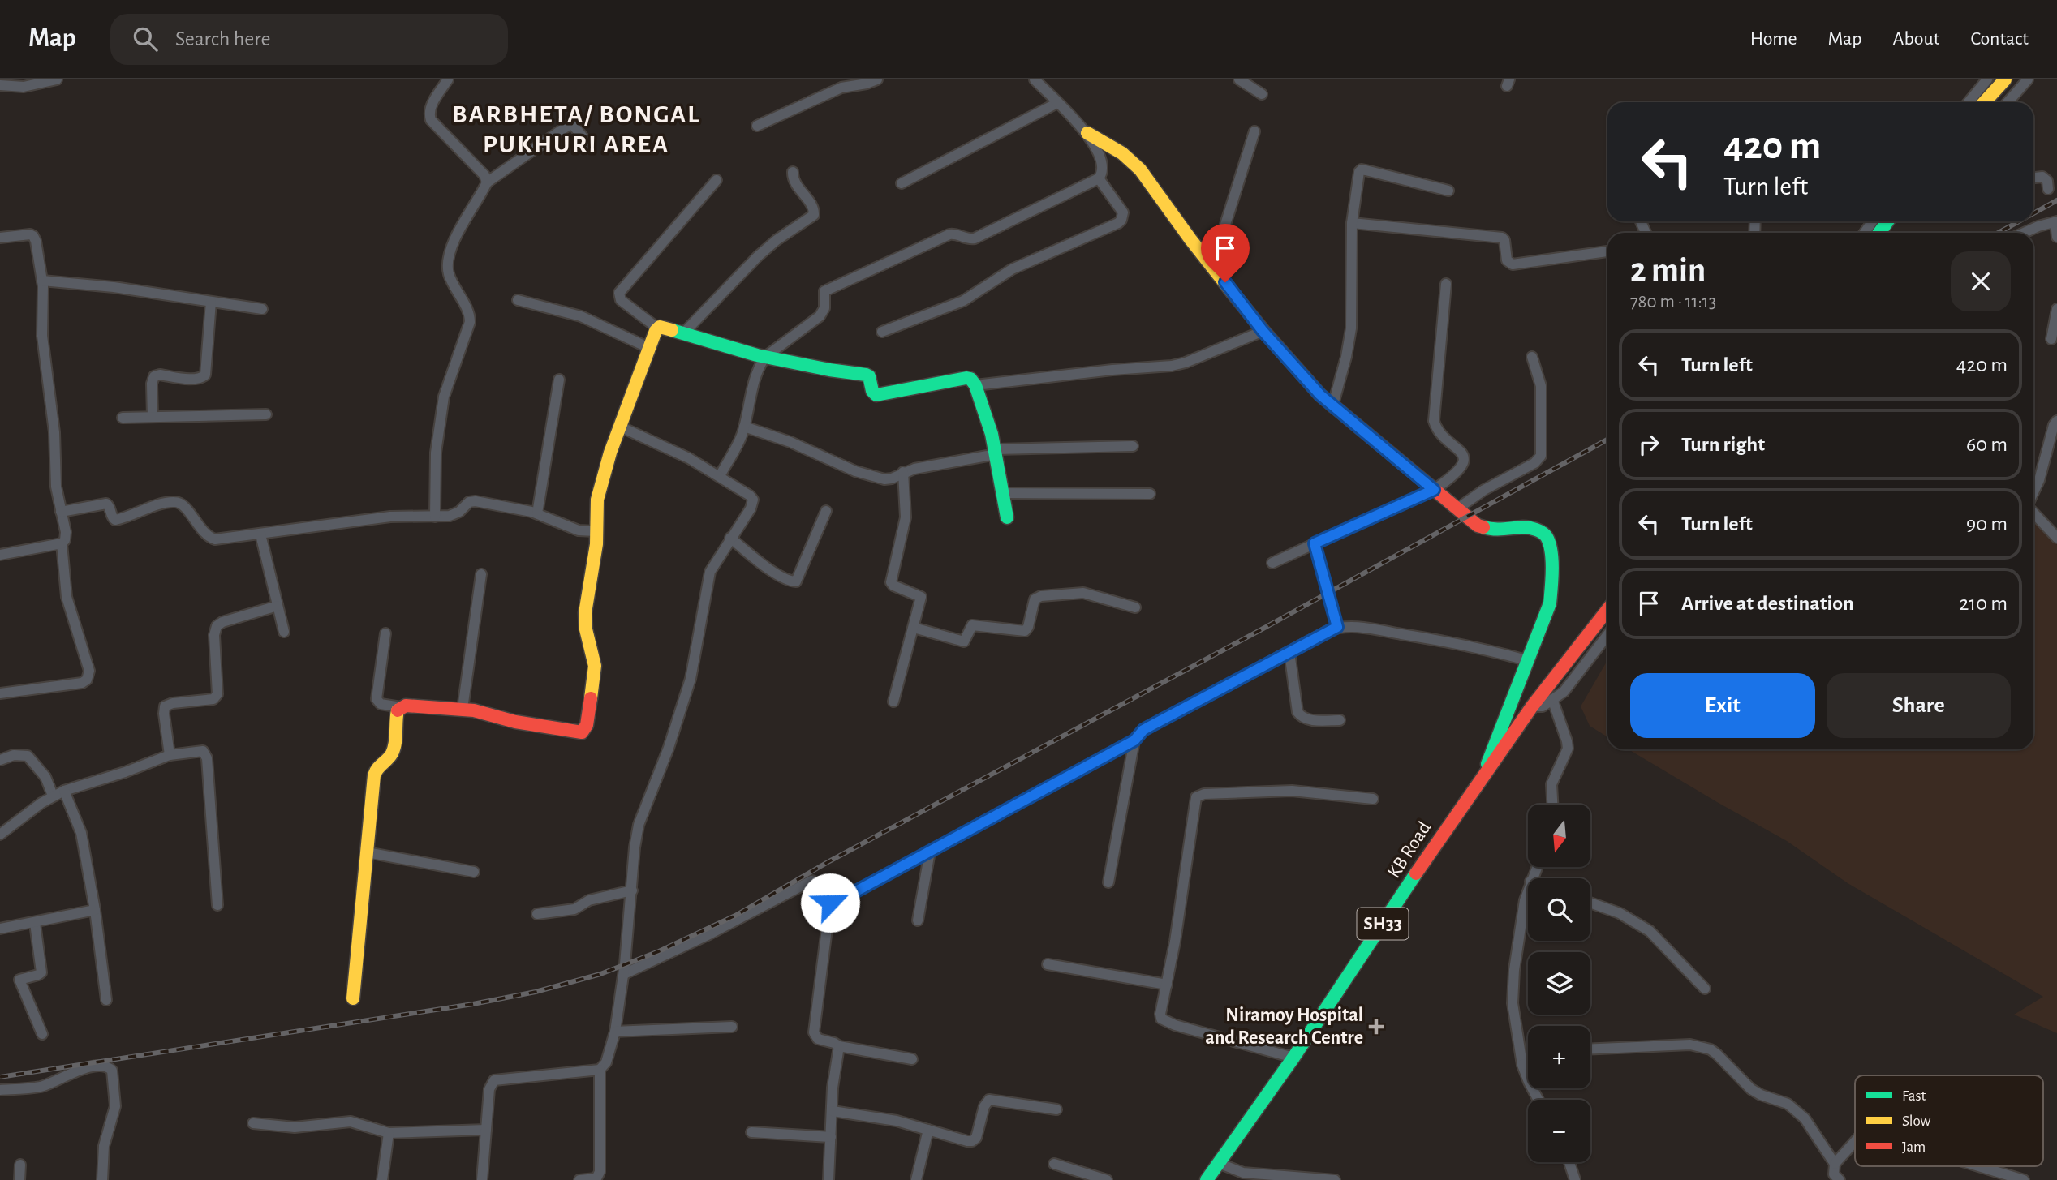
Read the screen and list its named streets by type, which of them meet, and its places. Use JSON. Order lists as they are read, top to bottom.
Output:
{
  "streets": {
    "street": ["KB Road", "SH33"]
  },
  "districts": ["BARBHETA/ BONGAL PUKHURI AREA"],
  "places": {
    "health": ["Niramoy Hospital and Research Centre"]
  },
  "legend": ["Fast", "Slow", "Jam"],
  "north": "bottom",
  "page": {
    "header": "Map",
    "search": "Search here",
    "nav": [
      "Home",
      "Map",
      "About",
      "Contact"
    ],
    "turn": ["420 m", "Turn left"],
    "heading": ["2 min", "780 m · 11:13"],
    "list": [
      {
        "name": "Turn left",
        "value": "420 m"
      },
      {
        "name": "Turn right",
        "value": "60 m"
      },
      {
        "name": "Turn left",
        "value": "90 m"
      },
      {
        "name": "Arrive at destination",
        "value": "210 m"
      }
    ],
    "buttons": ["Exit", "Share"],
    "map_buttons": ["+", "−"]
  }
}
